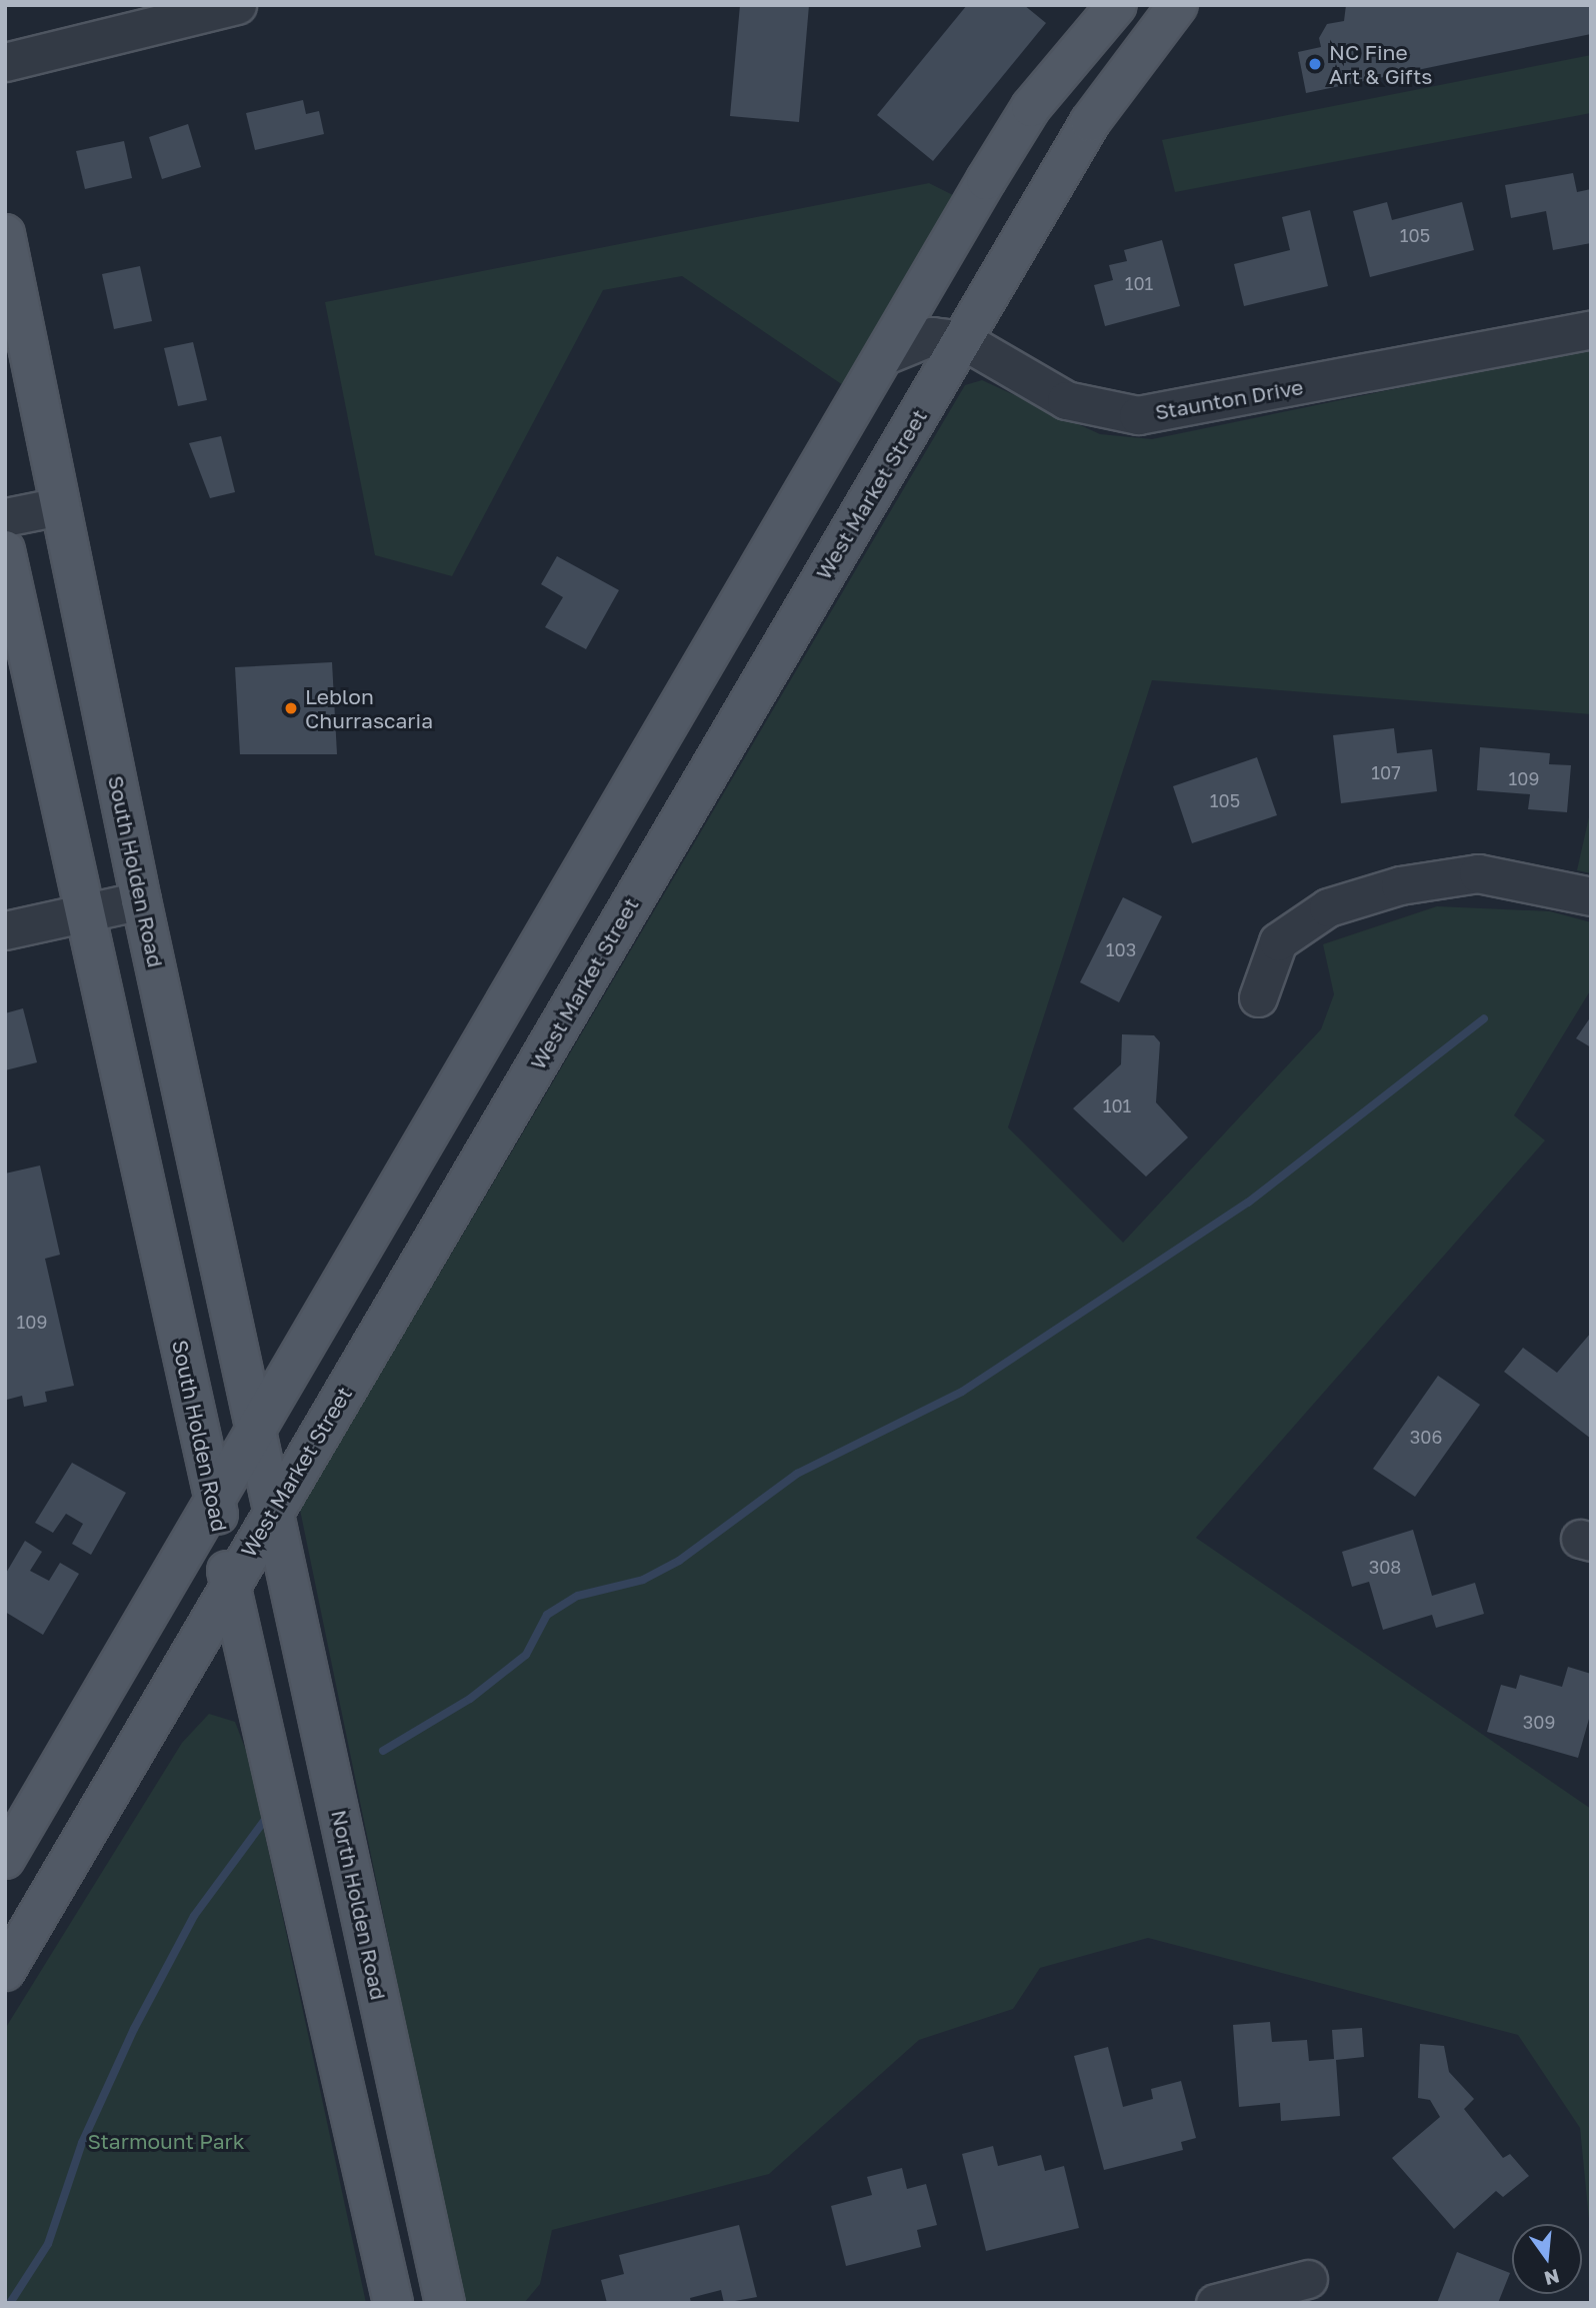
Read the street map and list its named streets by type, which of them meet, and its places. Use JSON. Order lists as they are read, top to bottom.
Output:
{
  "streets": {
    "main road": ["West Market Street", "South Holden Road", "North Holden Road"],
    "street": ["Staunton Drive"]
  },
  "crossings": [
    ["Staunton Drive", "West Market Street"],
    ["West Market Street", "South Holden Road"],
    ["West Market Street", "North Holden Road"],
    ["South Holden Road", "North Holden Road"]
  ],
  "parks": ["Starmount Park"],
  "places": ["NC Fine Art & Gifts", "Leblon Churrascaria"],
  "house_numbers": [
    "105",
    "101",
    "107",
    "109",
    "105",
    "103",
    "101",
    "109",
    "306",
    "308",
    "309"
  ],
  "north": "bottom"
}
